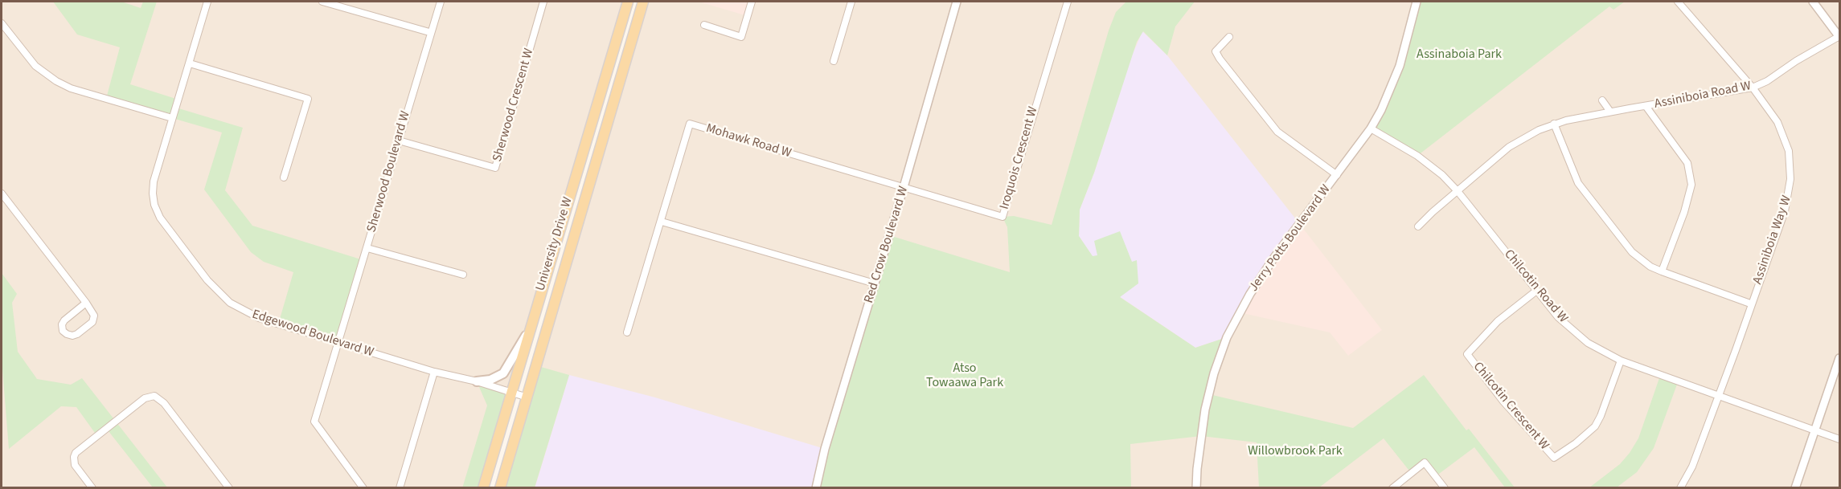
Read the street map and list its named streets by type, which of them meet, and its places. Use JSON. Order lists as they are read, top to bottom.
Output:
{
  "streets": {
    "main road": ["University Drive W"],
    "street": [
      "Assiniboia Road W",
      "Sherwood Crescent W",
      "Mohawk Road W",
      "Iroquois Crescent W",
      "Sherwood Boulevard W",
      "Jerry Potts Boulevard W",
      "Assiniboia Way W",
      "Red Crow Boulevard W",
      "Chilcotin Road W",
      "Edgewood Boulevard W",
      "Chilcotin Crescent W"
    ]
  },
  "crossings": [
    ["Assiniboia Road W", "Assiniboia Way W"],
    ["Assiniboia Road W", "Chilcotin Road W"],
    ["Sherwood Crescent W", "Sherwood Boulevard W"],
    ["Mohawk Road W", "Iroquois Crescent W"],
    ["Mohawk Road W", "Red Crow Boulevard W"],
    ["Iroquois Crescent W", "Red Crow Boulevard W"],
    ["Sherwood Boulevard W", "Edgewood Boulevard W"],
    ["Jerry Potts Boulevard W", "Chilcotin Road W"],
    ["Assiniboia Way W", "Chilcotin Road W"],
    ["University Drive W", "Edgewood Boulevard W"],
    ["Chilcotin Road W", "Chilcotin Crescent W"]
  ],
  "parks": ["Assinaboia Park", "Atso Towaawa Park", "Willowbrook Park"]
}
